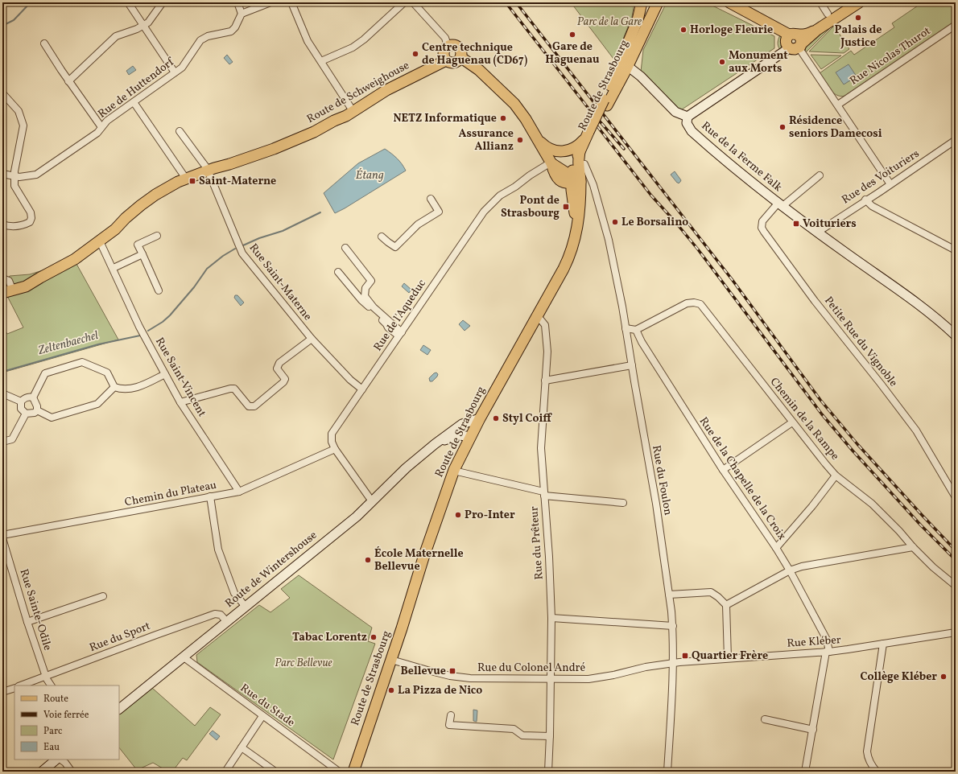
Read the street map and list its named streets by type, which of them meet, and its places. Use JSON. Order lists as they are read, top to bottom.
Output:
{
  "streets": {
    "main road": ["Route de Strasbourg", "Route de Schweighouse"],
    "street": [
      "Rue Nicolas Thurot",
      "Rue de Huttendorf",
      "Rue de la Ferme Falk",
      "Rue des Voituriers",
      "Rue Saint-Materne",
      "Rue de l'Aqueduc",
      "Petite Rue du Vignoble",
      "Rue Saint-Vincent",
      "Chemin de la Rampe",
      "Rue de la Chapelle de la Croix",
      "Rue du Foulon",
      "Chemin du Plateau",
      "Rue du Prêteur",
      "Route de Wintershouse",
      "Rue Sainte-Odile",
      "Rue du Sport",
      "Rue Kléber",
      "Rue du Colonel André",
      "Rue du Stade"
    ]
  },
  "crossings": [
    ["Route de Strasbourg", "Rue de la Ferme Falk"],
    ["Route de Strasbourg", "Rue du Foulon"],
    ["Route de Strasbourg", "Rue du Prêteur"],
    ["Route de Strasbourg", "Rue du Colonel André"],
    ["Route de Schweighouse", "Rue Saint-Materne"],
    ["Route de Schweighouse", "Rue Saint-Vincent"],
    ["Rue de la Ferme Falk", "Rue des Voituriers"],
    ["Rue de la Ferme Falk", "Petite Rue du Vignoble"],
    ["Rue Saint-Materne", "Rue de l'Aqueduc"],
    ["Rue de l'Aqueduc", "Chemin du Plateau"],
    ["Rue de l'Aqueduc", "Route de Wintershouse"],
    ["Rue Saint-Vincent", "Chemin du Plateau"],
    ["Chemin de la Rampe", "Rue de la Chapelle de la Croix"],
    ["Rue de la Chapelle de la Croix", "Rue Kléber"],
    ["Rue du Foulon", "Rue Kléber"],
    ["Rue du Foulon", "Rue du Colonel André"],
    ["Rue du Prêteur", "Rue du Colonel André"],
    ["Route de Wintershouse", "Rue du Sport"],
    ["Route de Wintershouse", "Rue du Stade"],
    ["Rue Sainte-Odile", "Rue du Sport"],
    ["Rue Kléber", "Rue du Colonel André"]
  ],
  "water": ["Étang", "Zeltenbaechel"],
  "parks": ["Parc de la Gare", "Parc Bellevue"],
  "places": {
    "other": [
      "Palais de Justice",
      "Horloge Fleurie",
      "Gare de Haguenau",
      "Centre technique de Haguenau (CD67)",
      "Monument aux Morts",
      "NETZ Informatique",
      "Résidence seniors Damecosi",
      "Assurance Allianz",
      "Le Borsalino",
      "Styl Coiff",
      "Pro-Inter",
      "École Maternelle Bellevue",
      "Tabac Lorentz",
      "Collège Kléber",
      "La Pizza de Nico"
    ],
    "transit": [
      "Saint-Materne",
      "Pont de Strasbourg",
      "Voituriers",
      "Quartier Frère",
      "Bellevue"
    ]
  },
  "legend": [
    "Route",
    "Voie ferrée",
    "Parc",
    "Eau"
  ]
}
